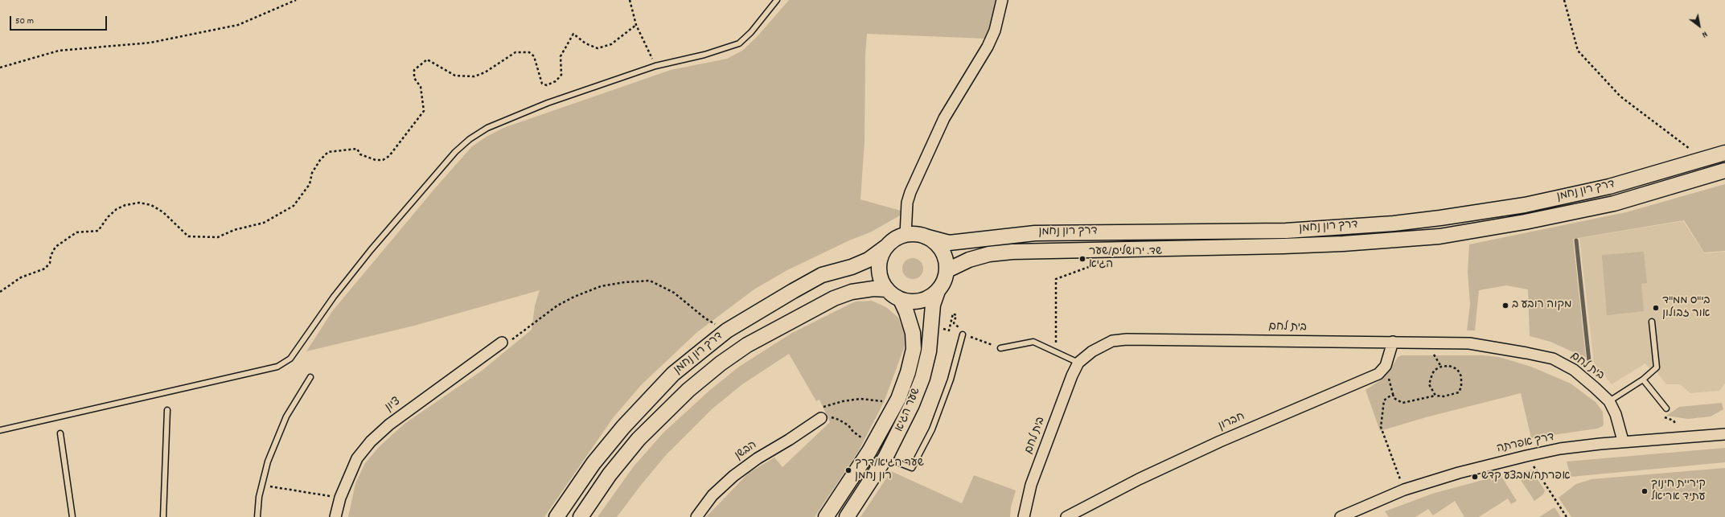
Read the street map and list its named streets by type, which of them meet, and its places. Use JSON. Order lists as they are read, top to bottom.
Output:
{
  "streets": {
    "main road": ["דרך רון נחמן", "שער הגיא"],
    "street": [
      "בית לחם",
      "ציון",
      "חברון",
      "דרך אפרתה",
      "הבשן"
    ]
  },
  "crossings": [
    ["דרך רון נחמן", "שער הגיא"],
    ["בית לחם", "דרך אפרתה"]
  ],
  "places": [
    "שד. ירושלים/שער הגיא",
    "מקוה רובע ב",
    "בי\"ס ממ\"ד אור זבולון",
    "שער הגיא/דרך רון נחמן",
    "אפרתה/מבצע קדש",
    "קיריית חינוך עתיד אריאל"
  ],
  "scale_bar": "50 m",
  "north": "bottom right"
}
